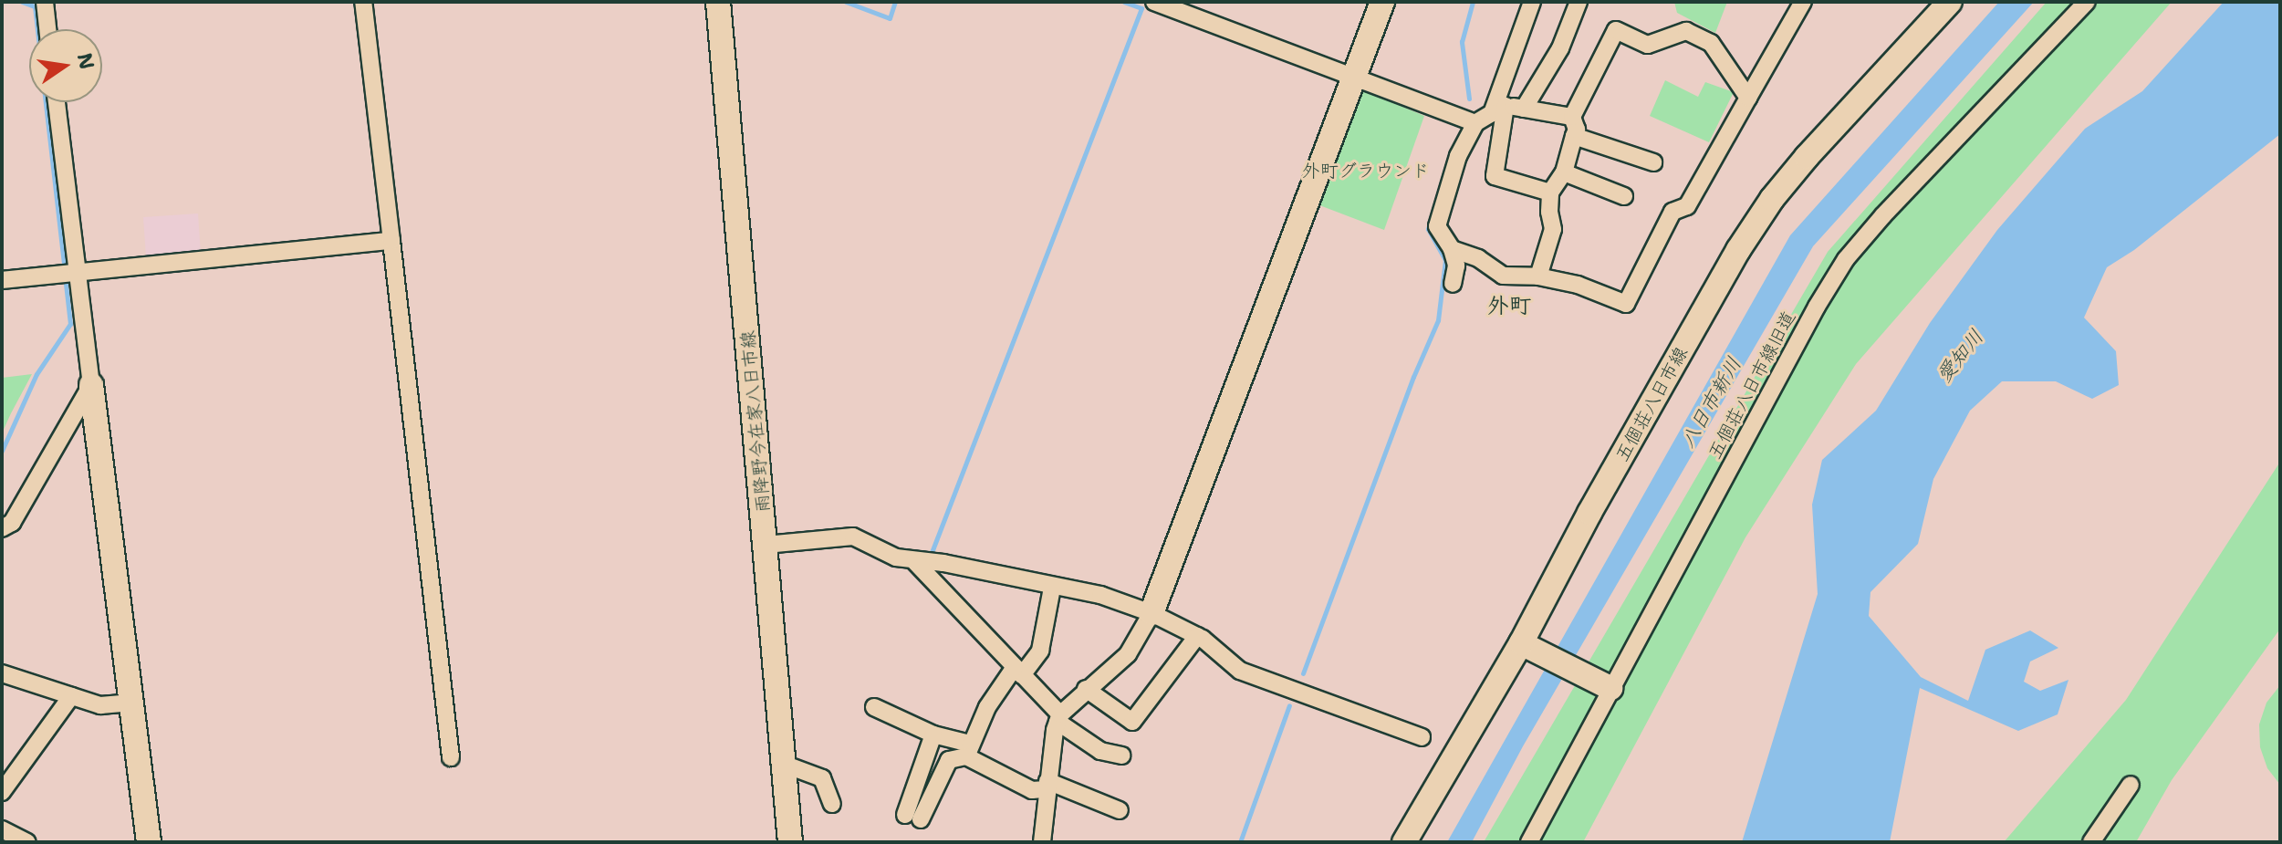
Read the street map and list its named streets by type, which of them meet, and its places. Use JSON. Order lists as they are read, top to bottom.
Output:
{
  "streets": {
    "main road": ["五個荘八日市線", "雨降野今在家八日市線"],
    "street": ["五個荘八日市線旧道"]
  },
  "districts": ["外町"],
  "water": ["愛知川", "八日市新川"],
  "parks": ["外町グラウンド"],
  "north": "right"
}
